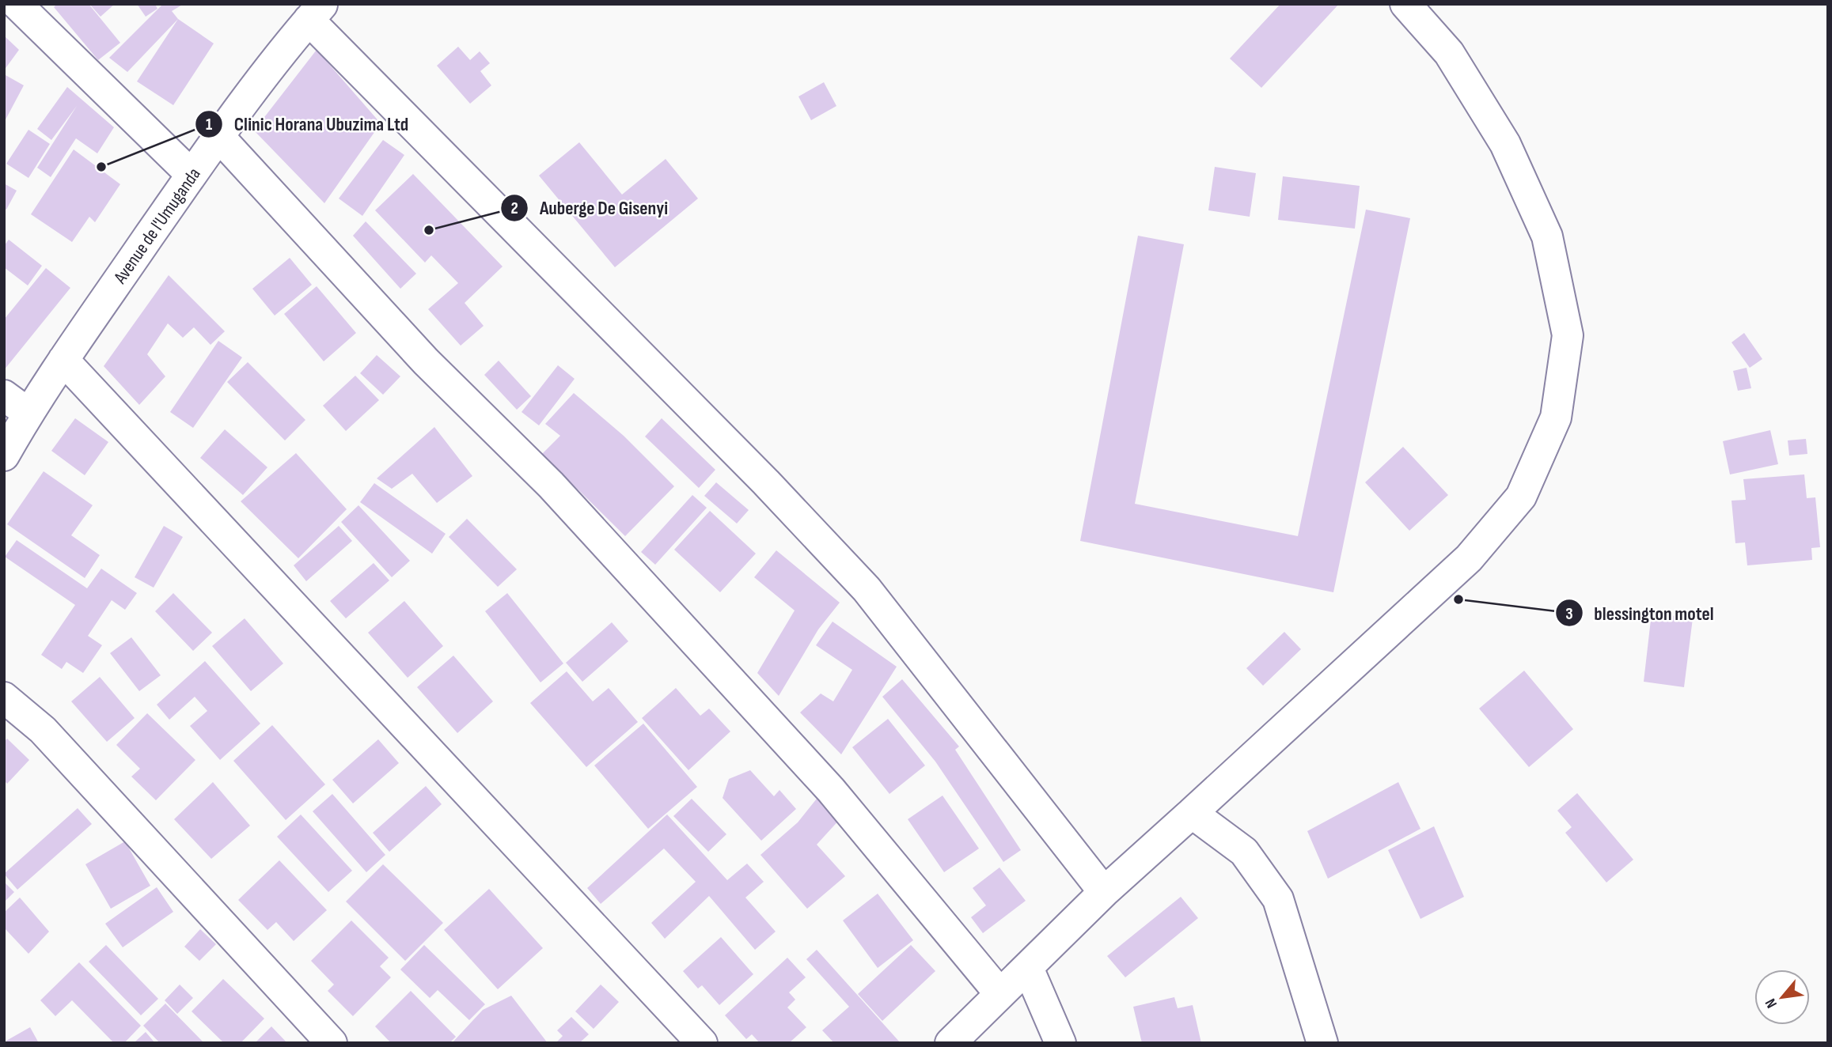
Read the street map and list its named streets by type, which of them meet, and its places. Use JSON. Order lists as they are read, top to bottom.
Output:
{
  "streets": {
    "street": ["Avenue de l'Umuganda"]
  },
  "places": ["Clinic Horana Ubuzima Ltd", "Auberge De Gisenyi", "blessington motel"],
  "north": "bottom left"
}
